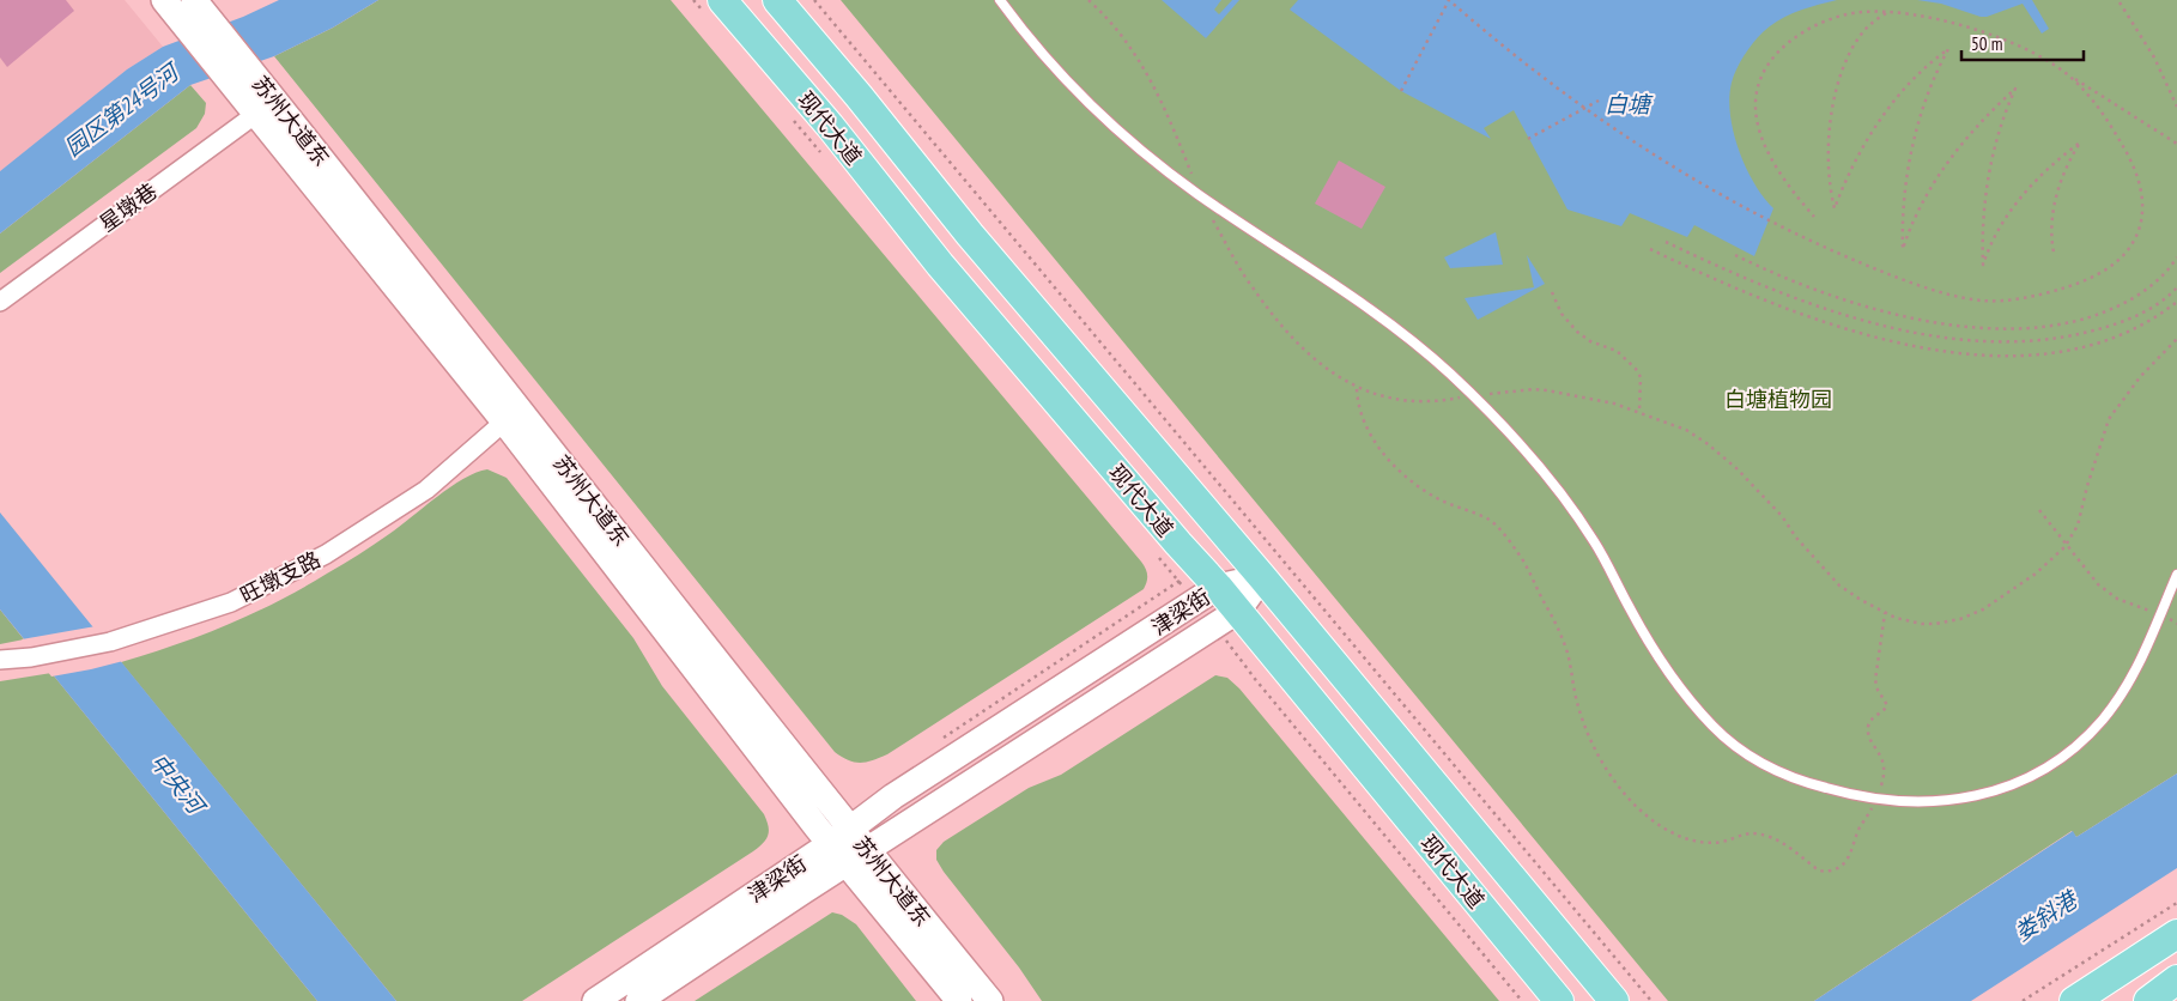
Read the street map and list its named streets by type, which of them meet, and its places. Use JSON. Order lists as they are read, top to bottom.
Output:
{
  "streets": {
    "main road": ["苏州大道东", "现代大道", "津梁街"],
    "street": ["星墩巷", "旺墩支路"]
  },
  "crossings": [
    ["苏州大道东", "星墩巷"],
    ["苏州大道东", "旺墩支路"],
    ["苏州大道东", "津梁街"],
    ["现代大道", "津梁街"]
  ],
  "water": [
    "白塘",
    "园区第24号河",
    "中央河",
    "娄斜港"
  ],
  "parks": ["白塘植物园"],
  "scale_bar": "50 m"
}
